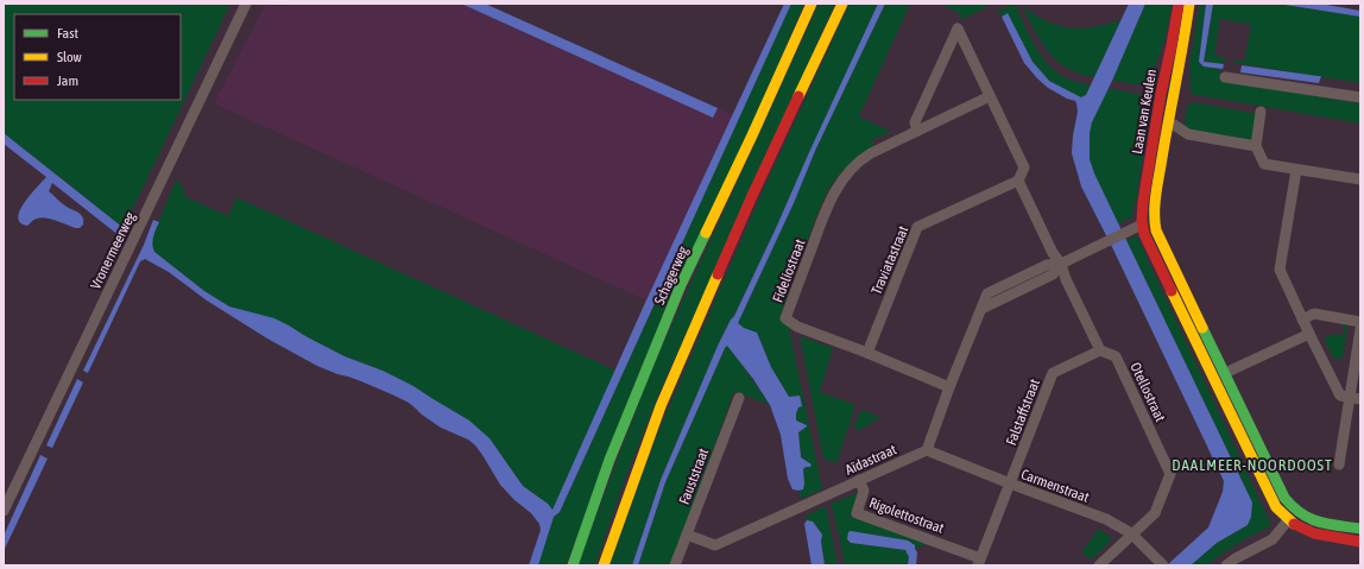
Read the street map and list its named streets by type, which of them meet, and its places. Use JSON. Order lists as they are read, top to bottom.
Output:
{
  "streets": {
    "street": [
      "Laan van Keulen",
      "Vronermeerweg",
      "Traviatastraat",
      "Fideliostraat",
      "Schagerweg",
      "Otellostraat",
      "Falstaffstraat",
      "Aïdastraat",
      "Fauststraat",
      "Carmenstraat",
      "Rigolettostraat"
    ]
  },
  "crossings": [
    ["Traviatastraat", "Fideliostraat"],
    ["Otellostraat", "Falstaffstraat"],
    ["Otellostraat", "Carmenstraat"],
    ["Falstaffstraat", "Carmenstraat"],
    ["Falstaffstraat", "Rigolettostraat"],
    ["Aïdastraat", "Fauststraat"],
    ["Aïdastraat", "Carmenstraat"],
    ["Aïdastraat", "Rigolettostraat"],
    ["Carmenstraat", "Rigolettostraat"]
  ],
  "districts": ["DAALMEER-NOORDOOST"],
  "legend": ["Fast", "Slow", "Jam"]
}
